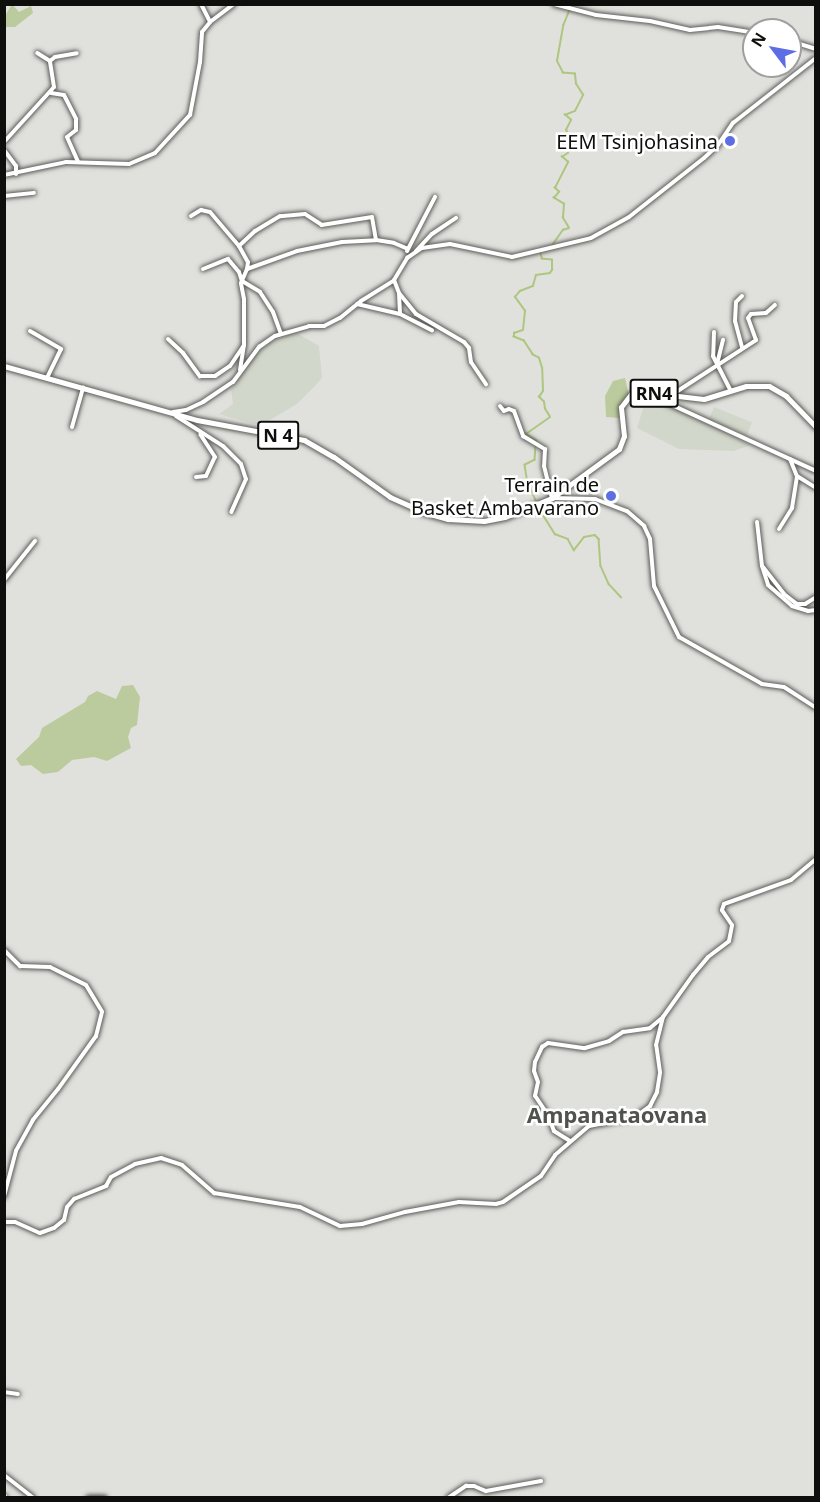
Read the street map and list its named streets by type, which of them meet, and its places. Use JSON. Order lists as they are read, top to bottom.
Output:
{
  "streets": {
    "main road": ["RN4", "N 4"]
  },
  "crossings": [
    ["RN4", "N 4"]
  ],
  "districts": ["Ampanataovana"],
  "places": ["EEM Tsinjohasina", "Terrain de Basket Ambavarano"],
  "north": "top left"
}
